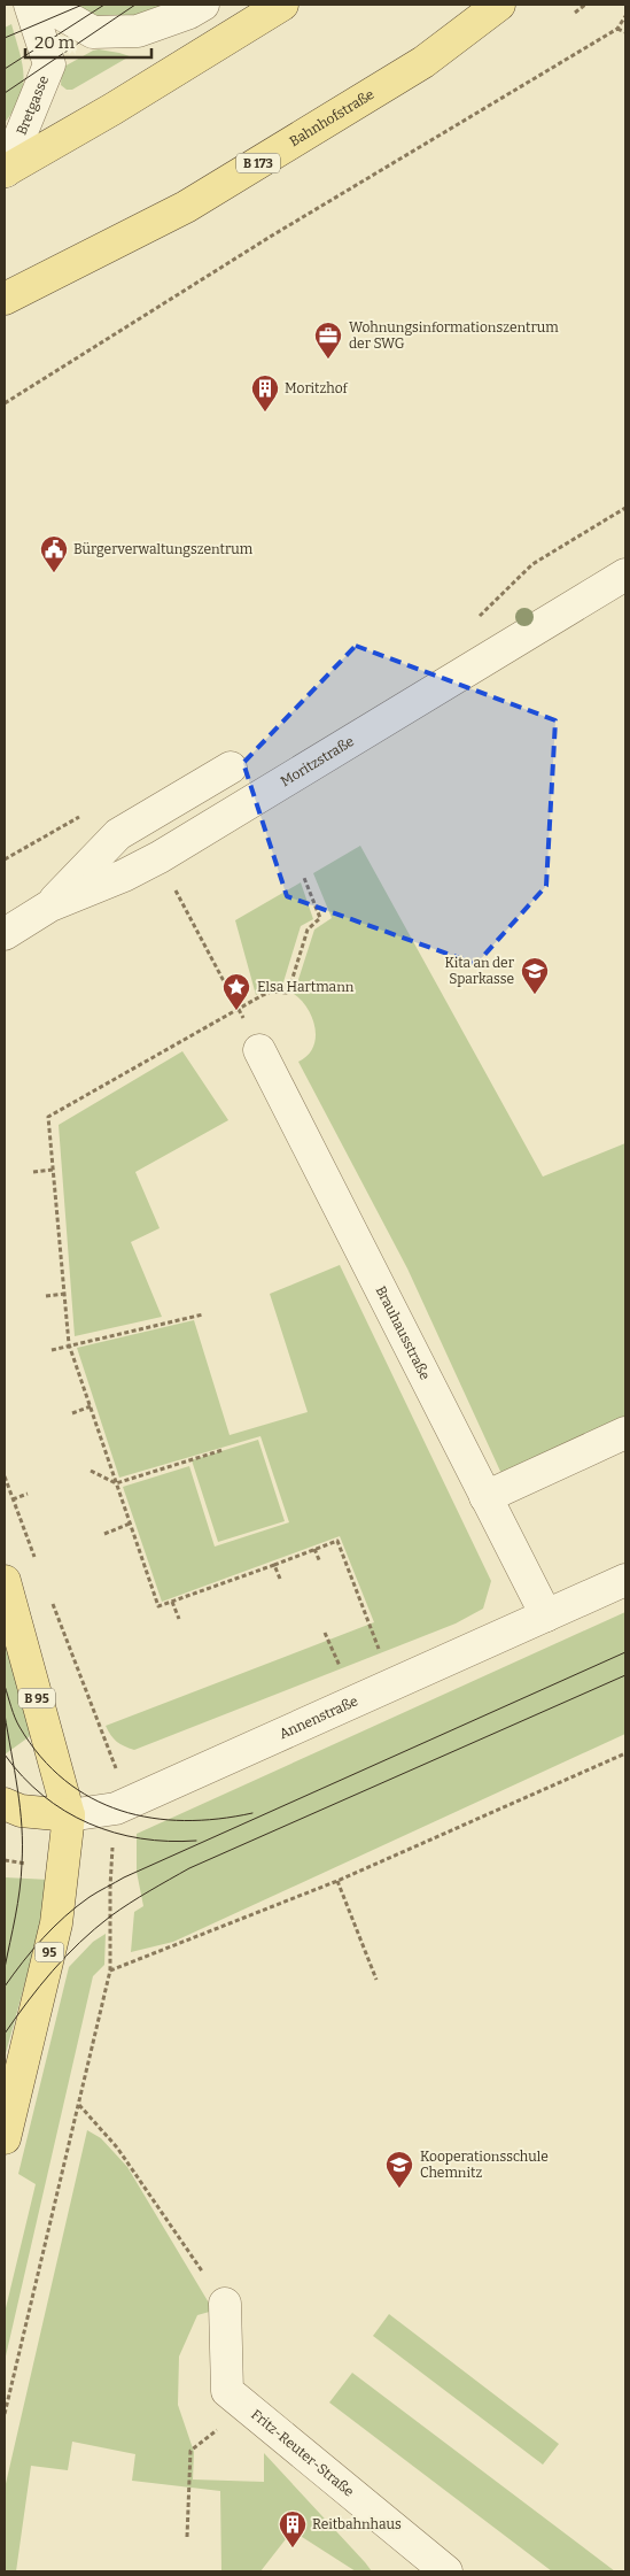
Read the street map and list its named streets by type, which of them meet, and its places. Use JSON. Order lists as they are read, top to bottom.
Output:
{
  "streets": {
    "main road": [
      "Bahnhofstraße",
      "B 173",
      "B 95",
      "Annenstraße",
      "95"
    ],
    "street": [
      "Bretgasse",
      "Moritzstraße",
      "Brauhausstraße",
      "Fritz-Reuter-Straße"
    ]
  },
  "crossings": [
    ["Brauhausstraße", "Annenstraße"],
    ["B 95", "Annenstraße"],
    ["B 95", "95"],
    ["Annenstraße", "95"]
  ],
  "places": {
    "office": ["Wohnungsinformationszentrum der SWG"],
    "building": ["Moritzhof", "Reitbahnhaus"],
    "public building": ["Bürgerverwaltungszentrum"],
    "school or university": ["Kita an der Sparkasse", "Kooperationsschule Chemnitz"],
    "place": ["Elsa Hartmann"]
  },
  "scale_bar": "20 m"
}
